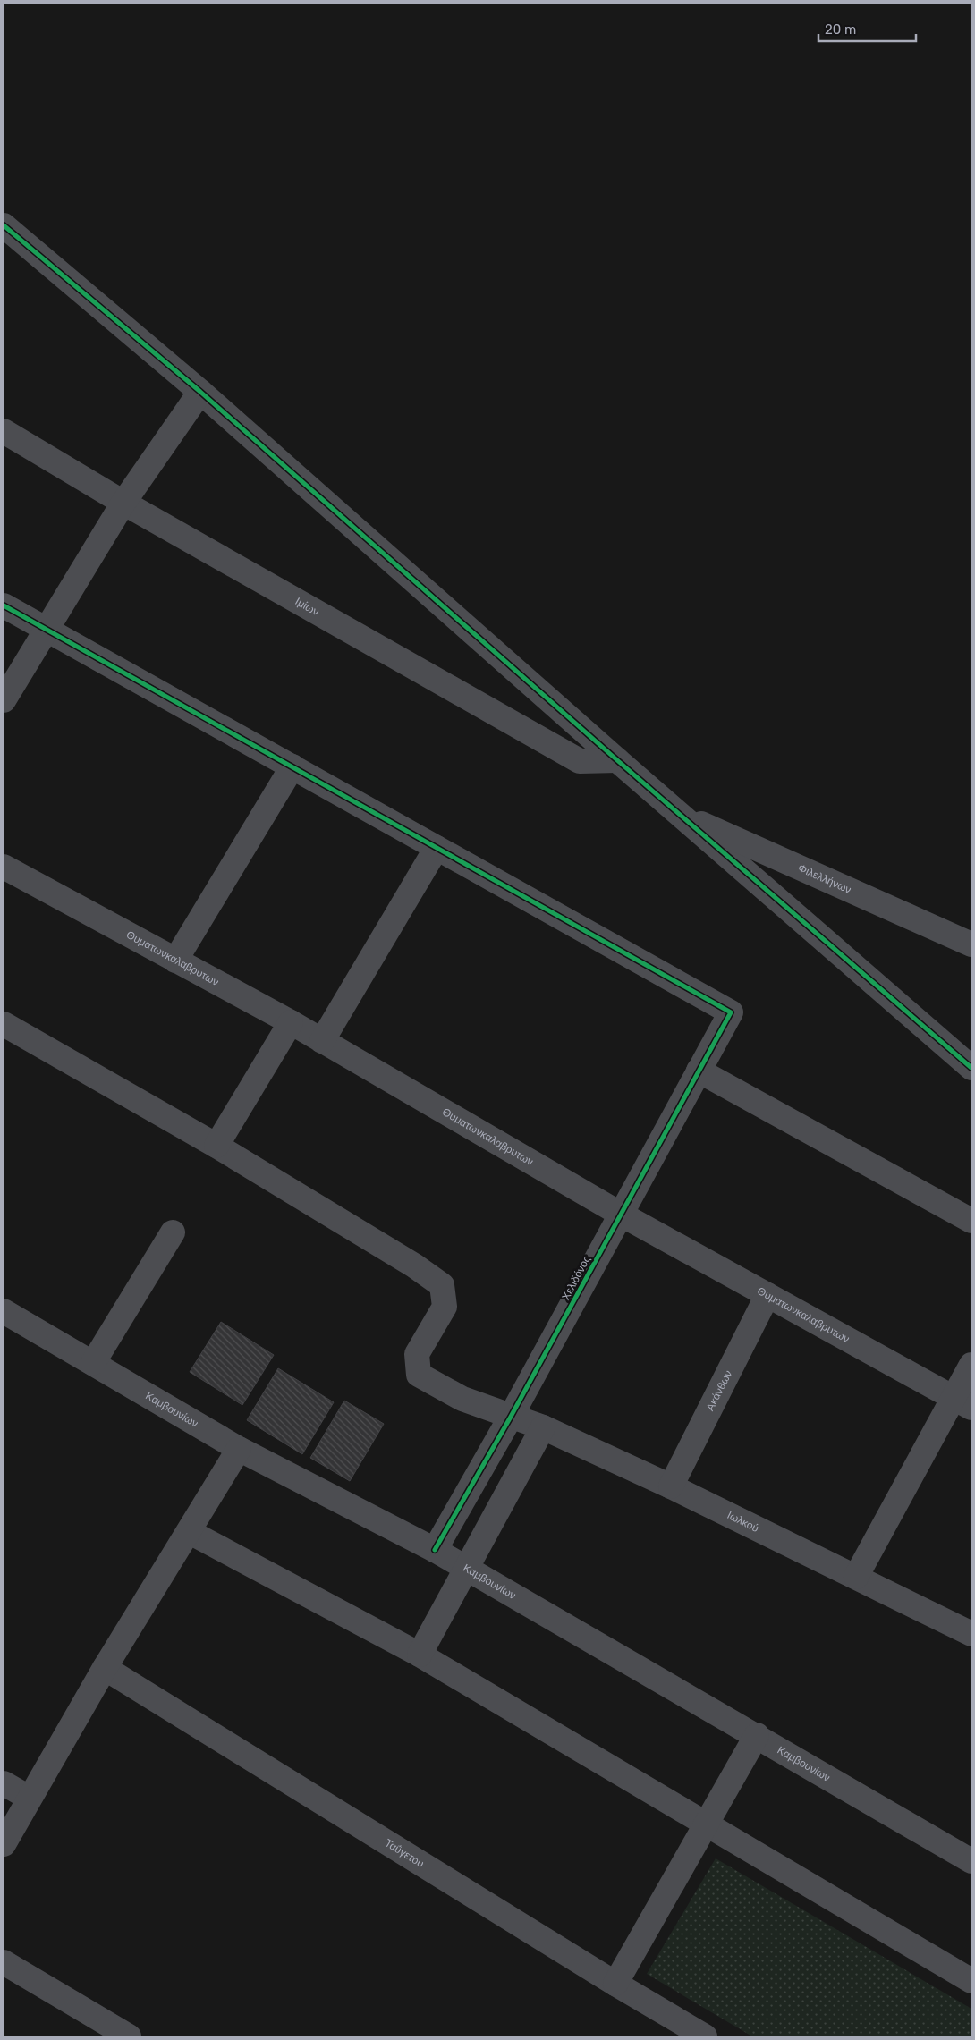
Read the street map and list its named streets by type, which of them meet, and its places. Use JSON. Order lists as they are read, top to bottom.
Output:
{
  "streets": {
    "street": [
      "Ιμίων",
      "Φιλελλήνων",
      "Θυματωνκαλαβρυτων",
      "Χελιδόνος",
      "Ακάνθων",
      "Καμβουνίων",
      "Ιωλκού",
      "Ταΰγετου"
    ]
  },
  "crossings": [
    ["Θυματωνκαλαβρυτων", "Χελιδόνος"],
    ["Θυματωνκαλαβρυτων", "Ακάνθων"],
    ["Χελιδόνος", "Καμβουνίων"],
    ["Χελιδόνος", "Ιωλκού"],
    ["Ακάνθων", "Ιωλκού"]
  ],
  "scale_bar": "20 m"
}
